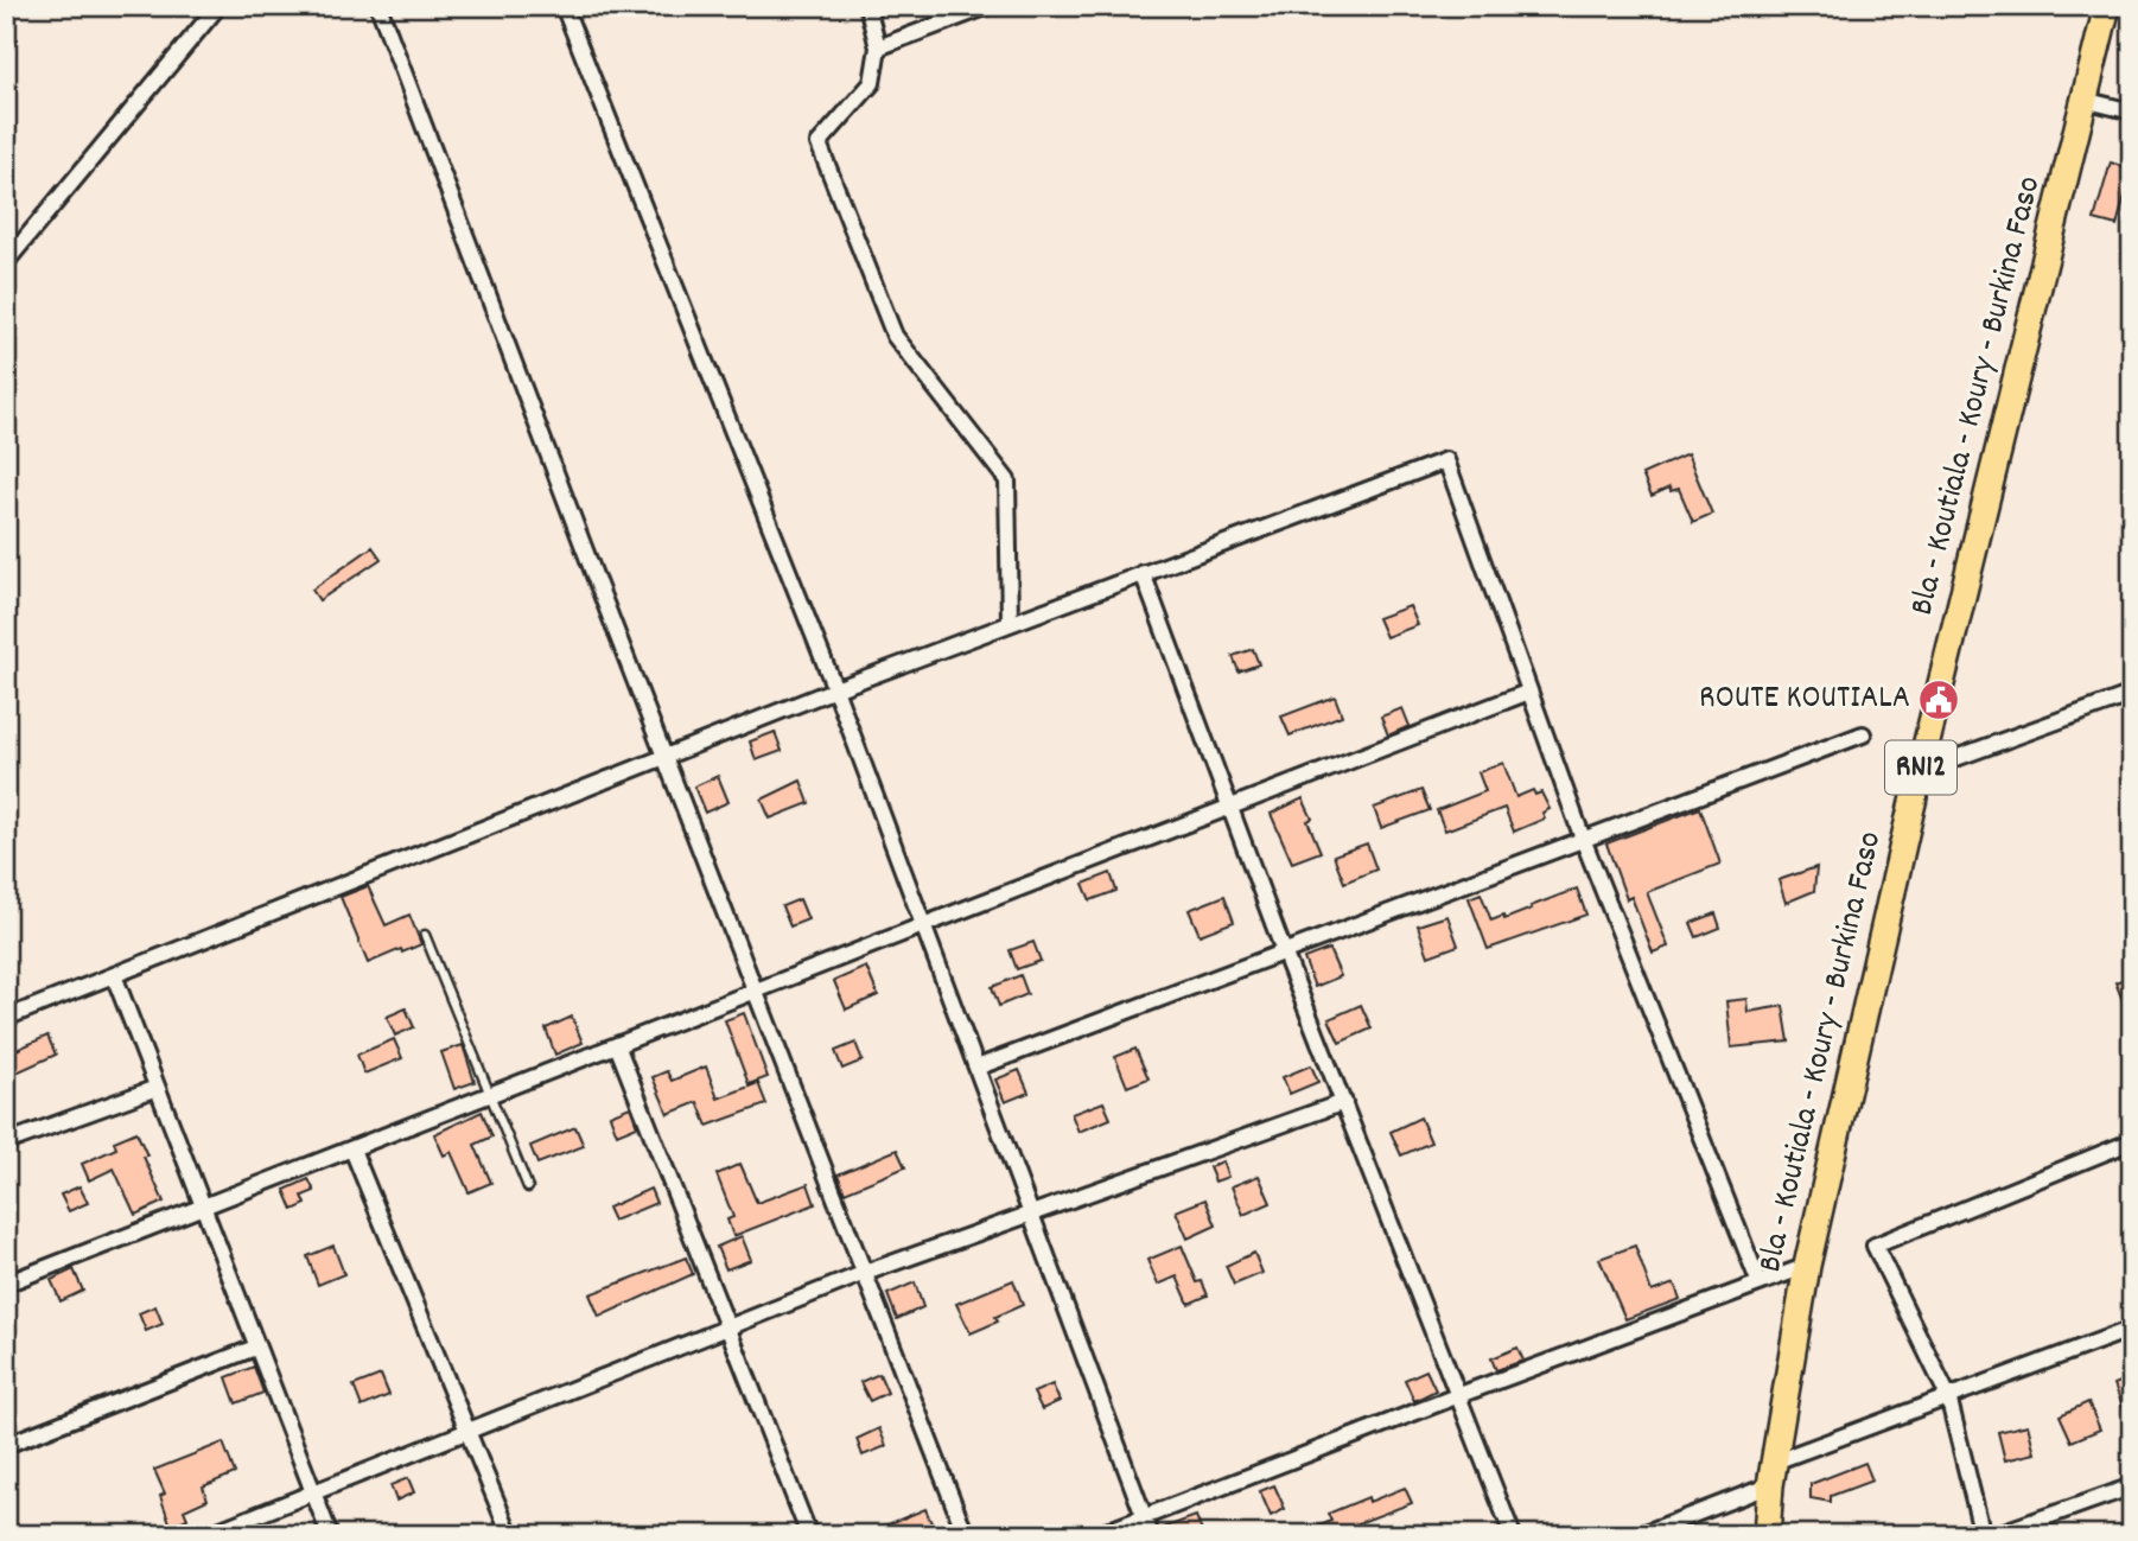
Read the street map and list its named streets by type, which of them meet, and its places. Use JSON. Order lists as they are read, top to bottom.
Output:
{
  "streets": {
    "main road": ["Bla - Koutiala - Koury - Burkina Faso", "RN12"]
  },
  "places": {
    "public building": ["ROUTE KOUTIALA"]
  }
}
